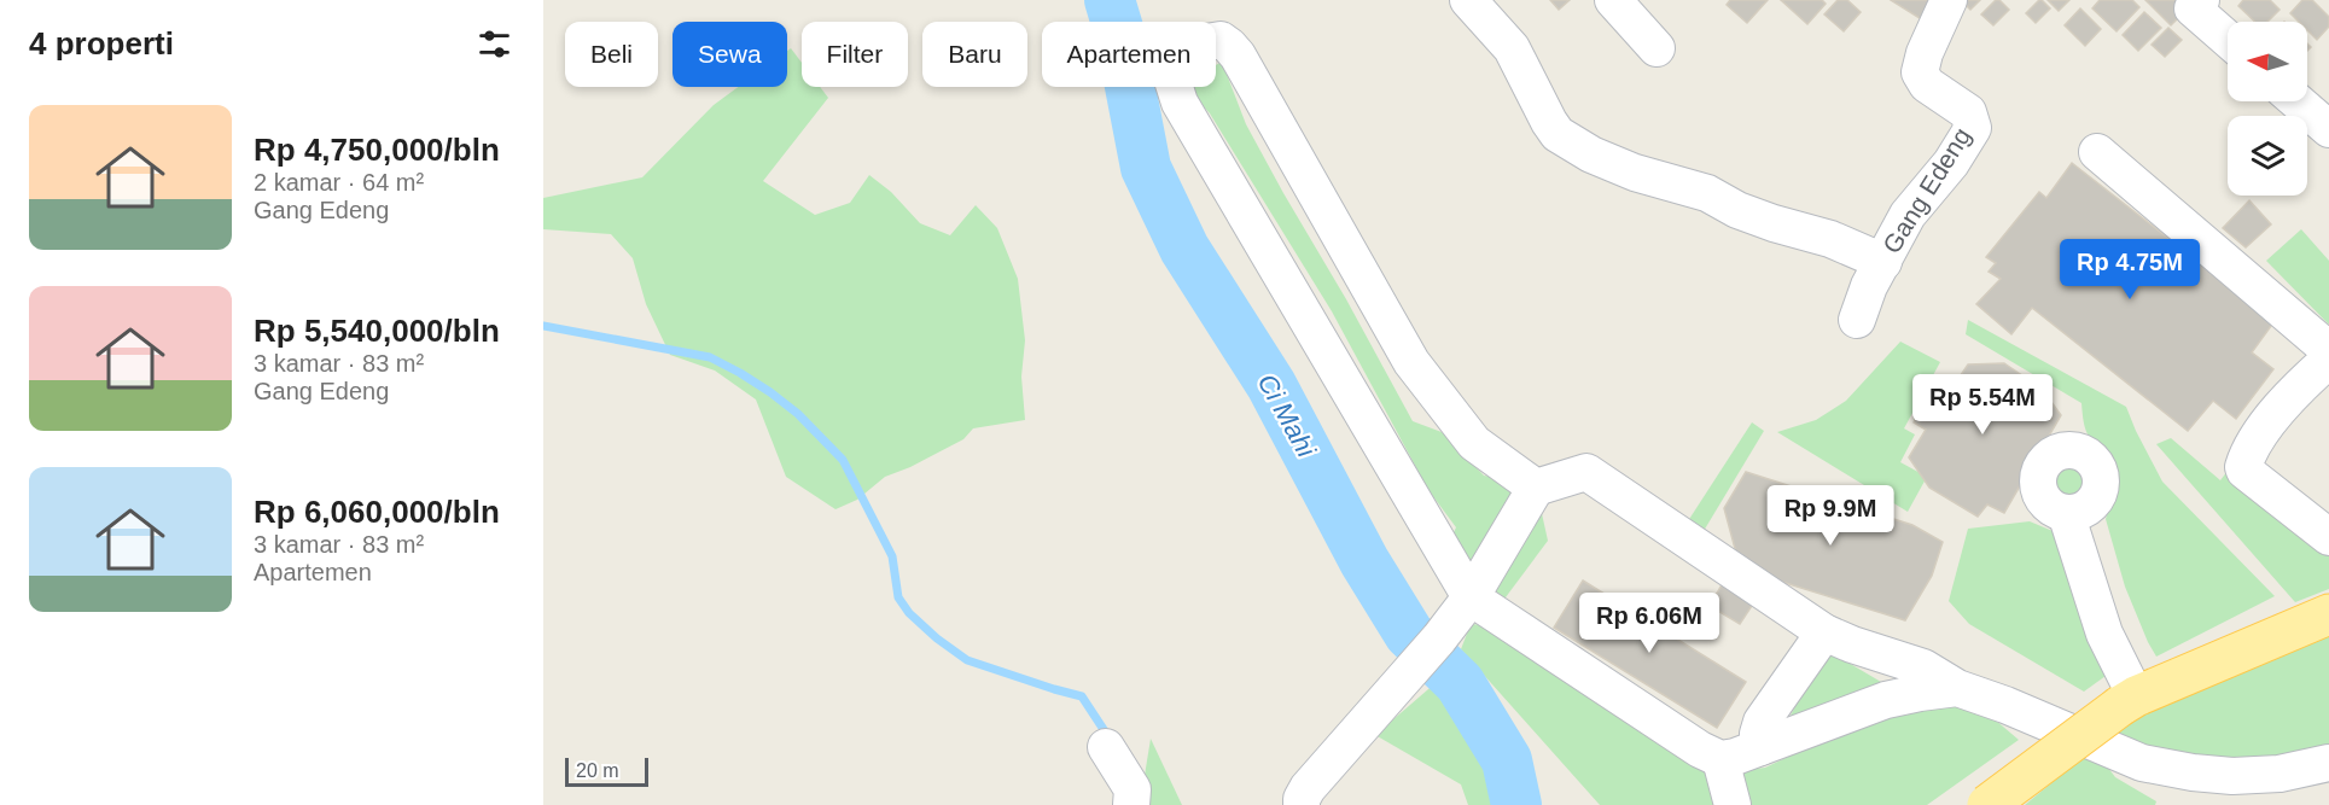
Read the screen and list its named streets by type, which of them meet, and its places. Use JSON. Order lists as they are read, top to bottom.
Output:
{
  "streets": {
    "street": ["Gang Edeng"]
  },
  "water": ["Ci Mahi"],
  "scale_bar": "20 m",
  "north": "left",
  "page": {
    "heading": "4 properti",
    "chip": [
      "Beli",
      "Sewa",
      "Filter",
      "Baru",
      "Apartemen"
    ],
    "list": [
      {
        "name": "Rp 4,750,000/bln",
        "note": "2 kamar · 64 m² · Gang Edeng"
      },
      {
        "name": "Rp 5,540,000/bln",
        "note": "3 kamar · 83 m² · Gang Edeng"
      },
      {
        "name": "Rp 6,060,000/bln",
        "note": "3 kamar · 83 m² · Apartemen"
      }
    ],
    "price": [
      "Rp 4.75M",
      "Rp 5.54M",
      "Rp 9.9M",
      "Rp 6.06M"
    ],
    "scale": "20 m"
  }
}
